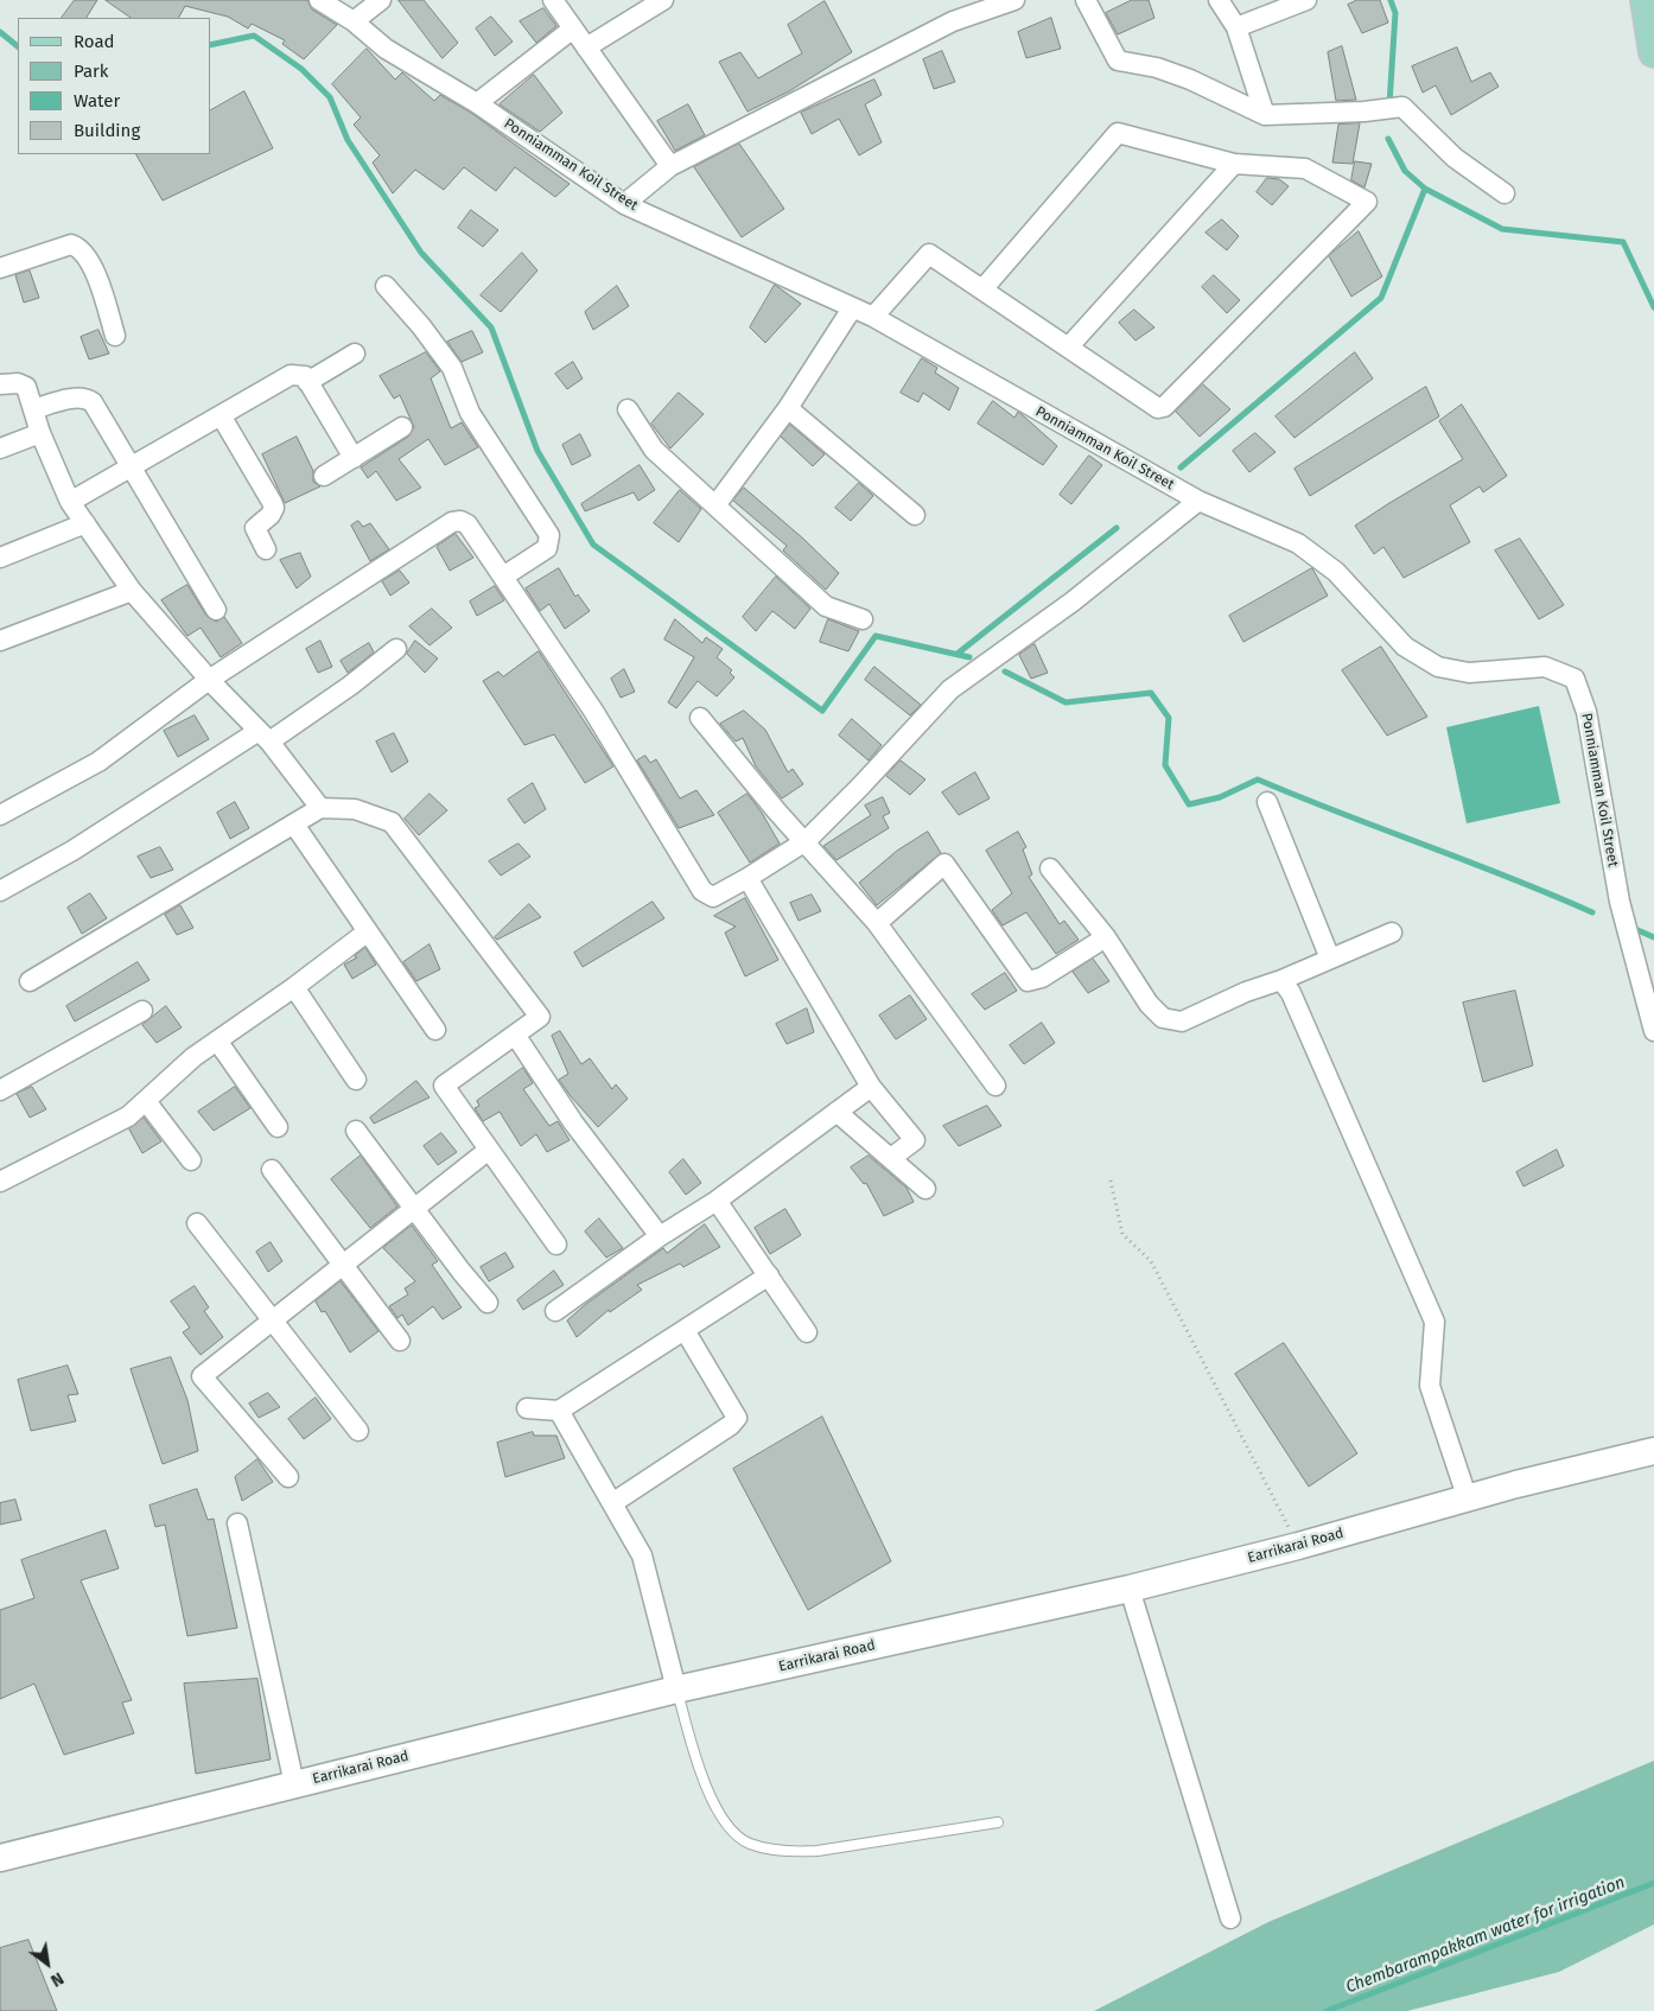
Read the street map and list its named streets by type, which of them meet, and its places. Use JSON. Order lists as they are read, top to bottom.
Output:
{
  "streets": {
    "main road": ["Earrikarai Road"],
    "street": ["Ponniamman Koil Street"]
  },
  "water": ["Chembarampakkam water for irrigation"],
  "legend": [
    "Road",
    "Park",
    "Water",
    "Building"
  ],
  "north": "bottom right"
}
